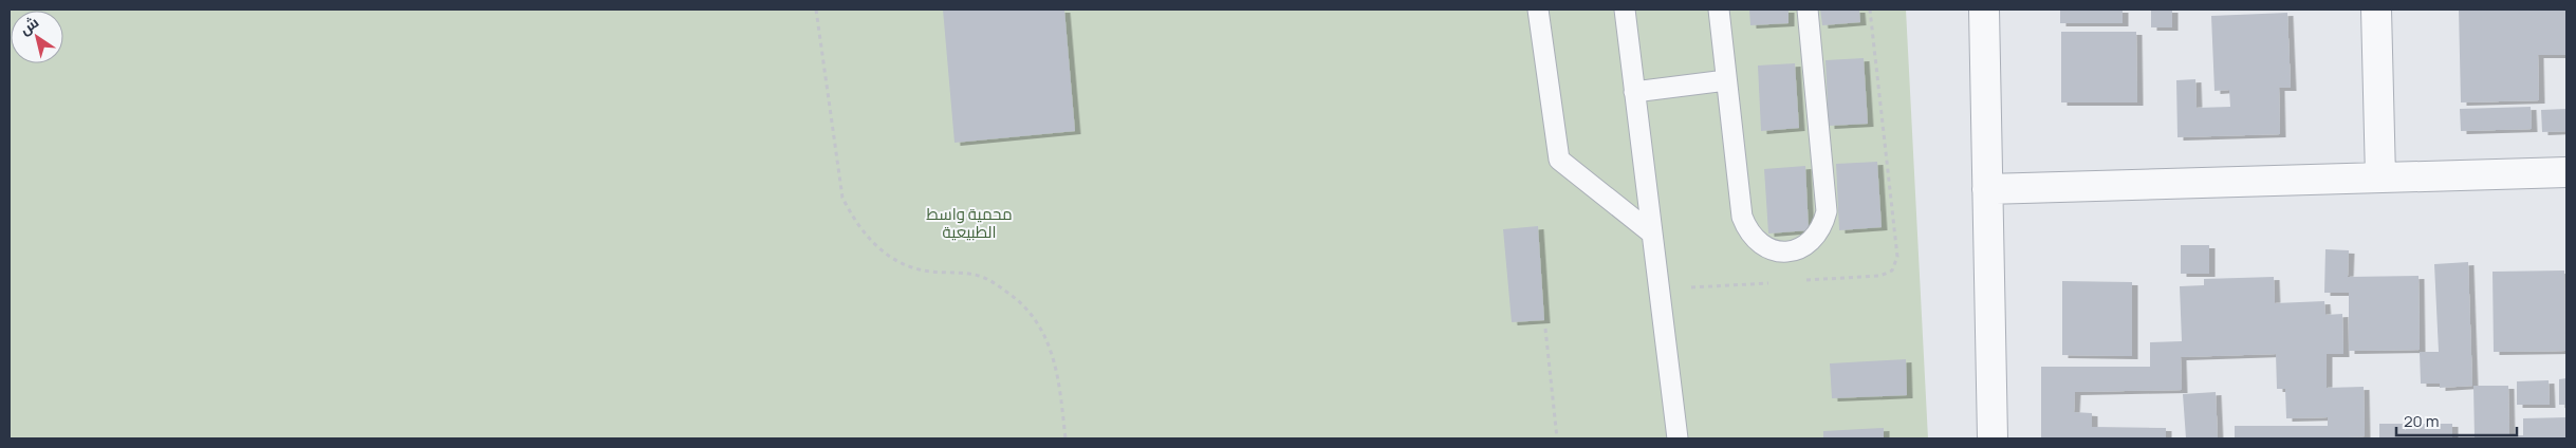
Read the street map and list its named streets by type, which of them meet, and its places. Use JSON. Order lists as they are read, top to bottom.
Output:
{
  "parks": ["محمية واسط الطبيعية"],
  "scale_bar": "20 m",
  "north": "top left"
}
